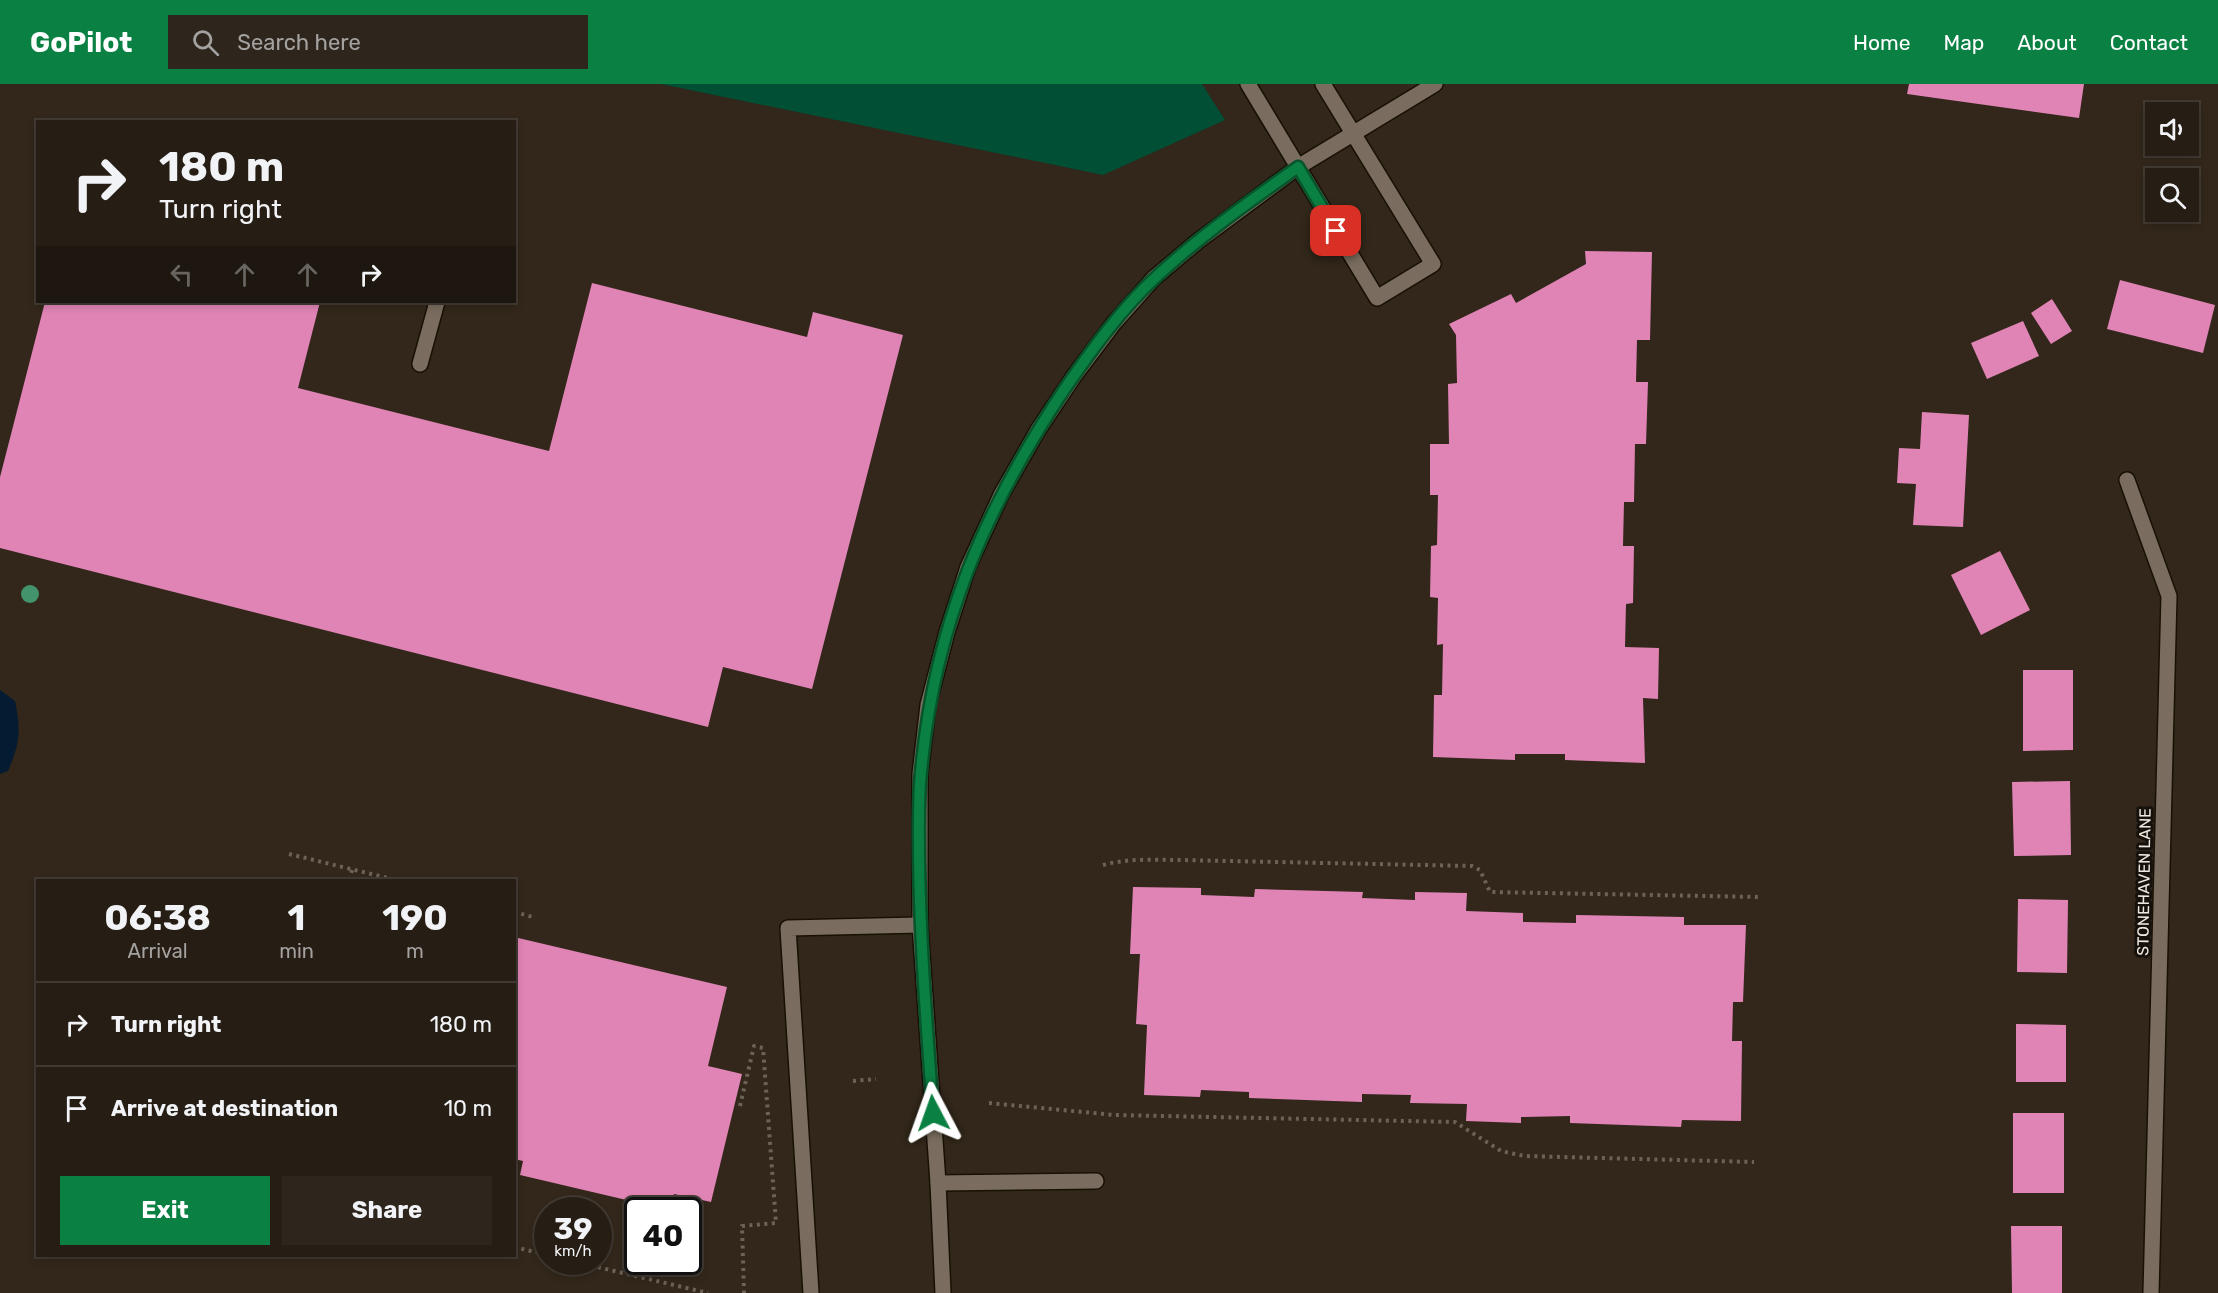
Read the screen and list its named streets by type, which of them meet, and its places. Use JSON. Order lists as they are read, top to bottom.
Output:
{
  "streets": {
    "street": ["STONEHAVEN LANE"]
  },
  "page": {
    "header": "GoPilot",
    "search": "Search here",
    "nav": [
      "Home",
      "Map",
      "About",
      "Contact"
    ],
    "turn": ["180 m", "Turn right"],
    "eta": [
      "06:38",
      "Arrival",
      "1",
      "min",
      "190",
      "m"
    ],
    "list": [
      {
        "name": "Turn right",
        "value": "180 m"
      },
      {
        "name": "Arrive at destination",
        "value": "10 m"
      }
    ],
    "buttons": ["Exit", "Share"],
    "speed": "39 km/h",
    "limit": "40"
  }
}
